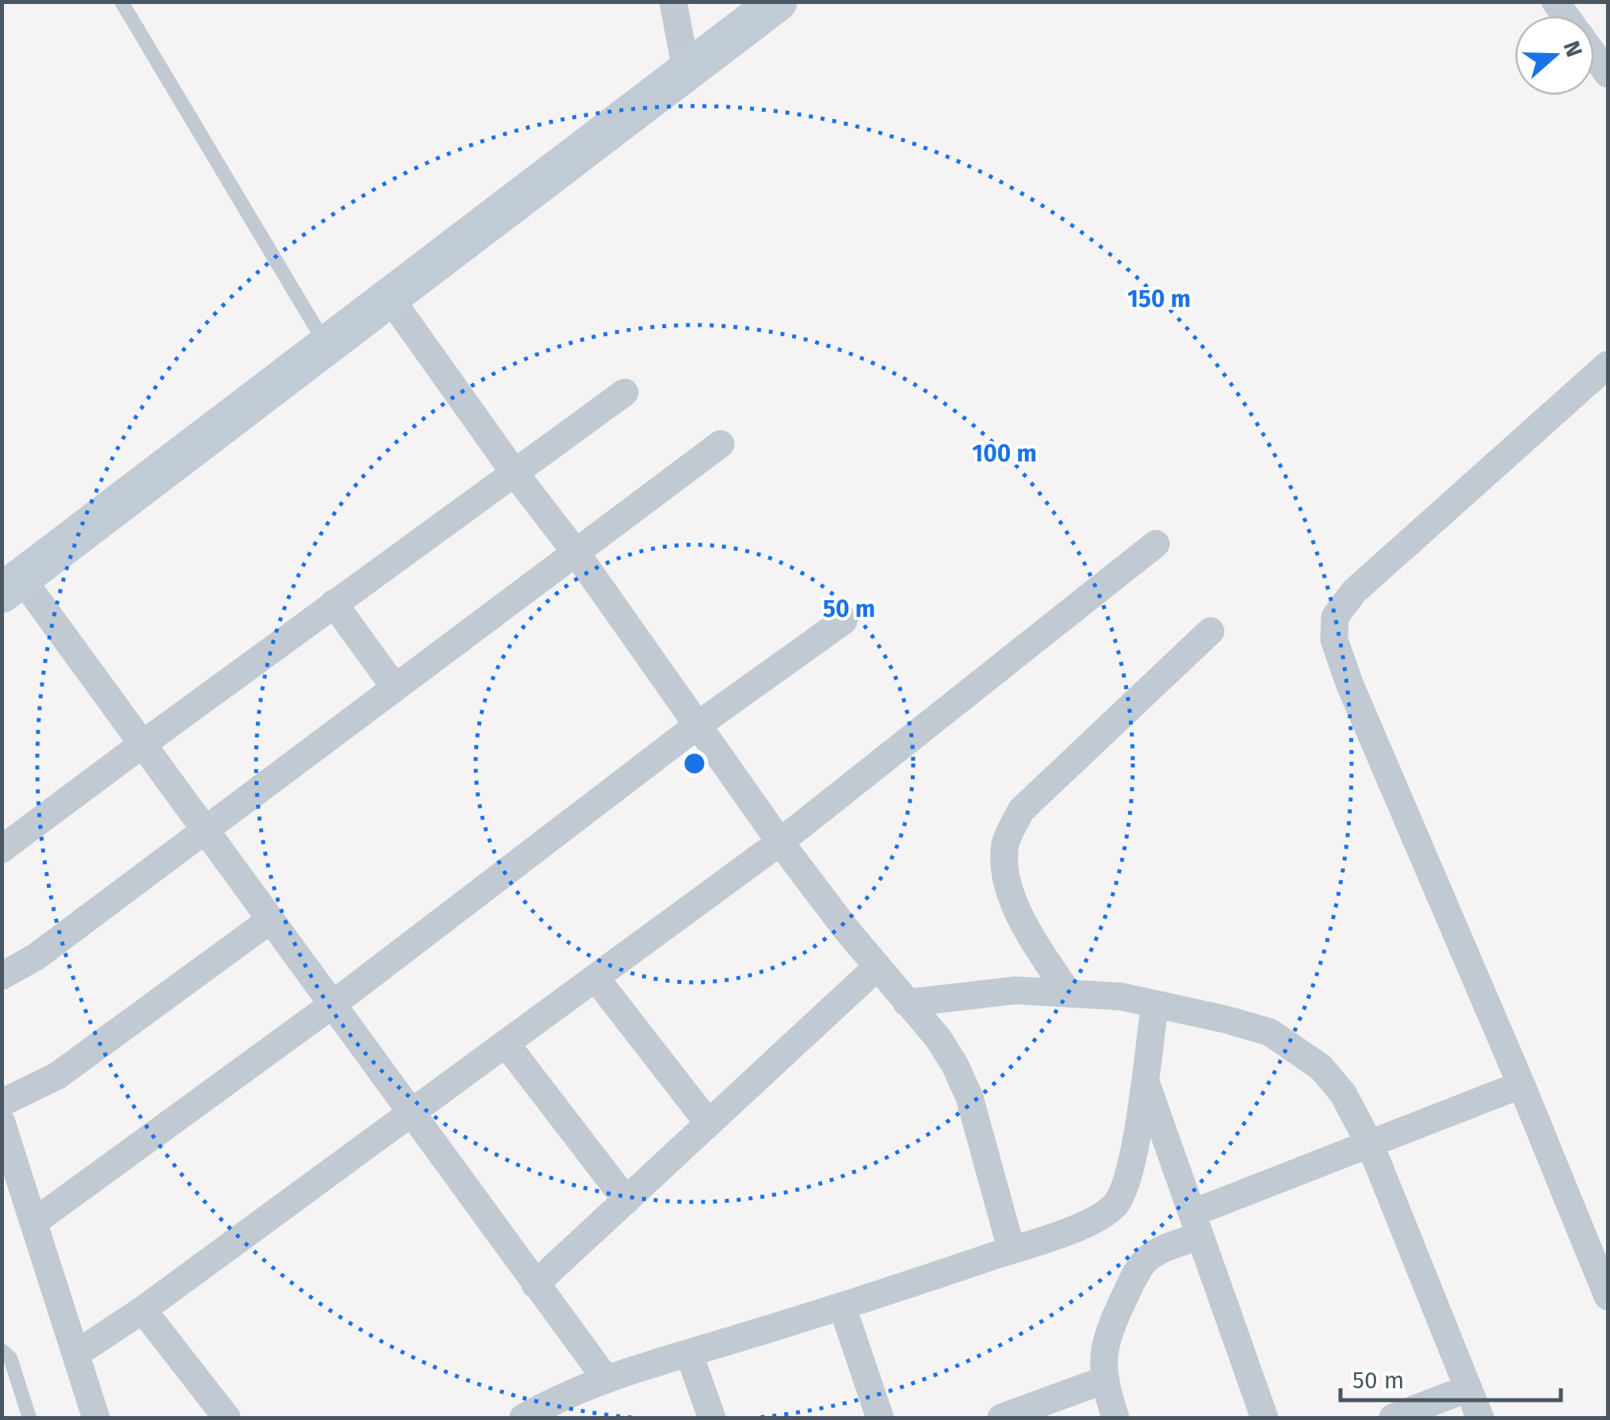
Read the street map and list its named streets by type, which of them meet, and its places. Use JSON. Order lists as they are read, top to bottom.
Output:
{
  "scale_bar": "50 m",
  "north": "right",
  "rings": ["150 m", "100 m", "50 m"]
}
